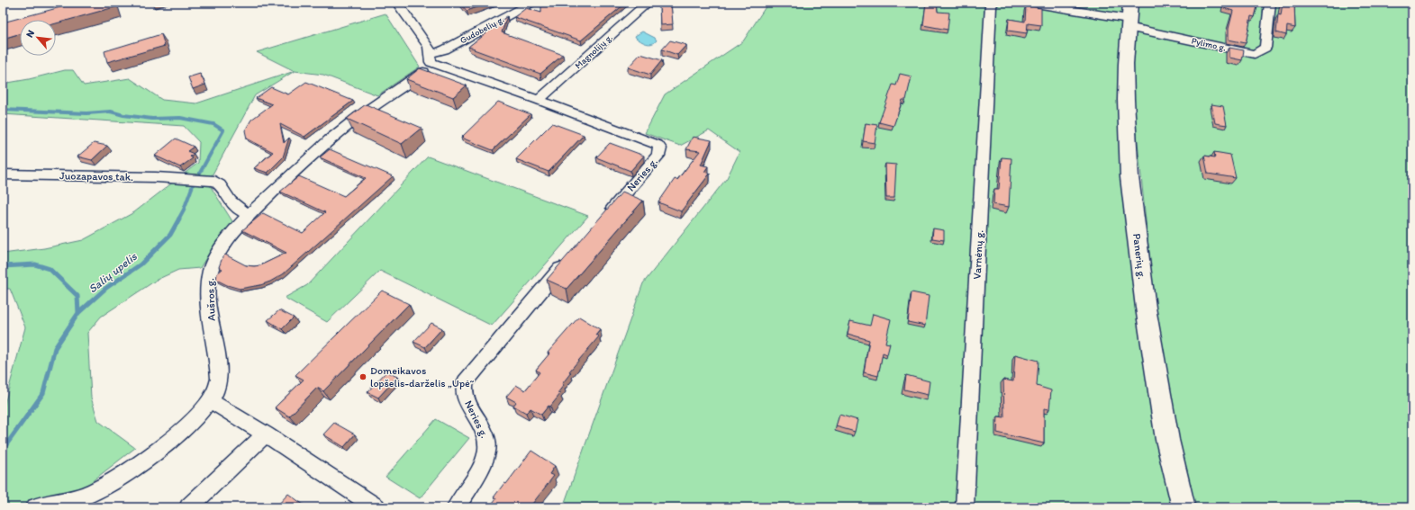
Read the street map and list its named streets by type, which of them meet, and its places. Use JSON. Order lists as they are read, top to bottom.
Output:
{
  "streets": {
    "main road": ["Panerių g."],
    "street": [
      "Gudobelių g.",
      "Pylimo g.",
      "Magnolijų g.",
      "Neries g.",
      "Juozapavos tak.",
      "Varnėnų g.",
      "Aušros g."
    ]
  },
  "crossings": [
    ["Gudobelių g.", "Neries g."],
    ["Gudobelių g.", "Aušros g."],
    ["Pylimo g.", "Panerių g."],
    ["Magnolijų g.", "Neries g."],
    ["Neries g.", "Aušros g."],
    ["Juozapavos tak.", "Aušros g."]
  ],
  "water": ["Salių upelis"],
  "places": ["Domeikavos lopšelis-darželis „Upė“"],
  "north": "top left"
}
